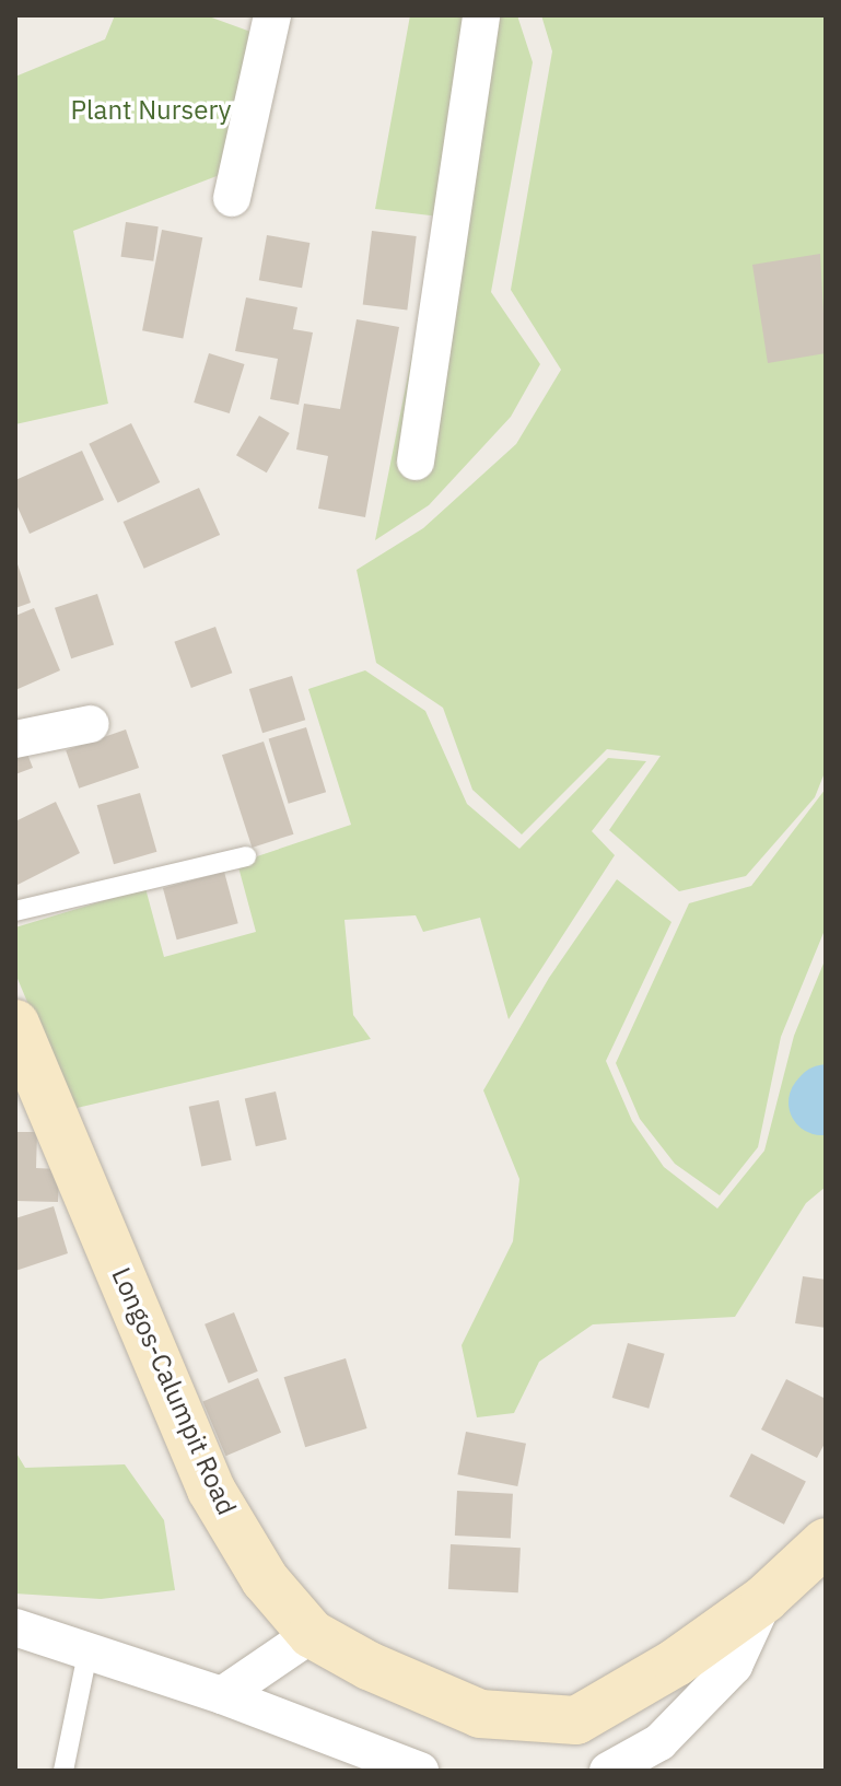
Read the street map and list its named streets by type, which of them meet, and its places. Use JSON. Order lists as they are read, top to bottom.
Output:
{
  "streets": {
    "street": ["Longos-Calumpit Road"]
  },
  "parks": ["Plant Nursery"]
}
